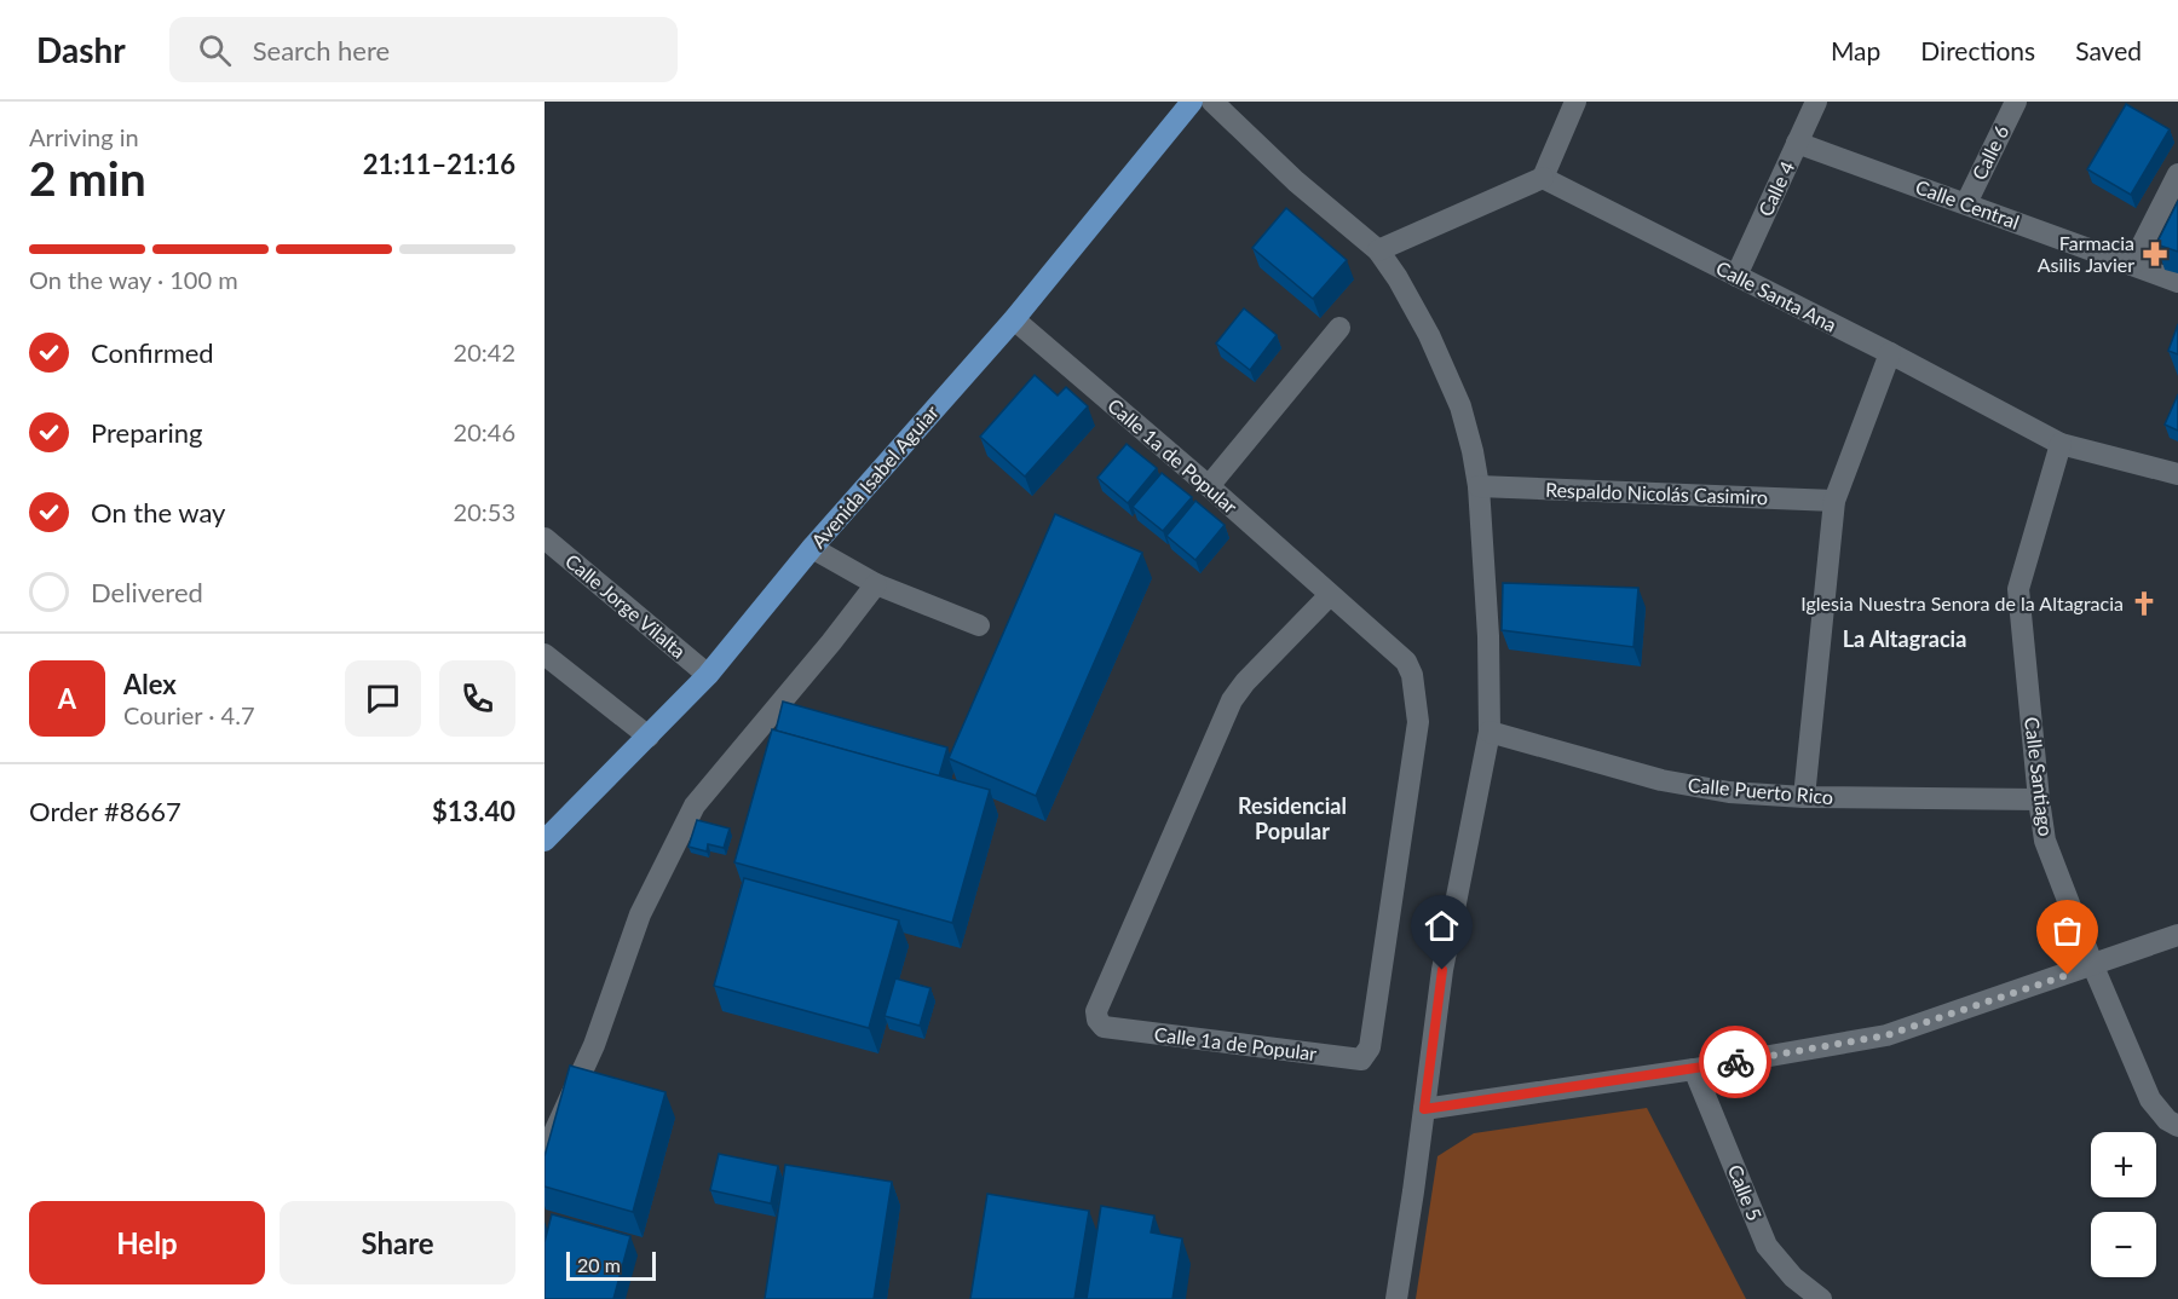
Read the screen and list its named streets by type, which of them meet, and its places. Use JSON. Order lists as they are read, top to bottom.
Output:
{
  "streets": {
    "main road": ["Avenida Isabel Aguiar"],
    "street": [
      "Calle 6",
      "Calle 4",
      "Calle Central",
      "Calle Santa Ana",
      "Calle 1a de Popular",
      "Respaldo Nicolás Casimiro",
      "Calle Jorge Vilalta",
      "Calle Santiago",
      "Calle Puerto Rico",
      "Calle 5"
    ]
  },
  "crossings": [
    ["Calle 6", "Calle Central"],
    ["Calle 4", "Calle Central"],
    ["Calle 4", "Calle Santa Ana"],
    ["Calle Santa Ana", "Calle Santiago"],
    ["Calle 1a de Popular", "Avenida Isabel Aguiar"],
    ["Avenida Isabel Aguiar", "Calle Jorge Vilalta"],
    ["Calle Santiago", "Calle Puerto Rico"]
  ],
  "districts": ["La Altagracia", "Residencial Popular"],
  "places": {
    "pharmacy": ["Farmacia Asilis Javier"],
    "church": ["Iglesia Nuestra Senora de la Altagracia"]
  },
  "scale_bar": "20 m",
  "page": {
    "header": "Dashr",
    "search": "Search here",
    "nav": ["Map", "Directions", "Saved"],
    "heading": ["2 min", "Arriving in", "21:11–21:16"],
    "panel": [
      "Alex",
      "Courier · 4.7",
      "Order #8667",
      "$13.40"
    ],
    "bar": "On the way · 100 m",
    "list": [
      ["Confirmed", "20:42"],
      ["Preparing", "20:46"],
      ["On the way", "20:53"],
      "Delivered"
    ],
    "round": "A",
    "map_buttons": ["+", "−"],
    "buttons": ["Help", "Share"],
    "scale": "20 m"
  }
}
